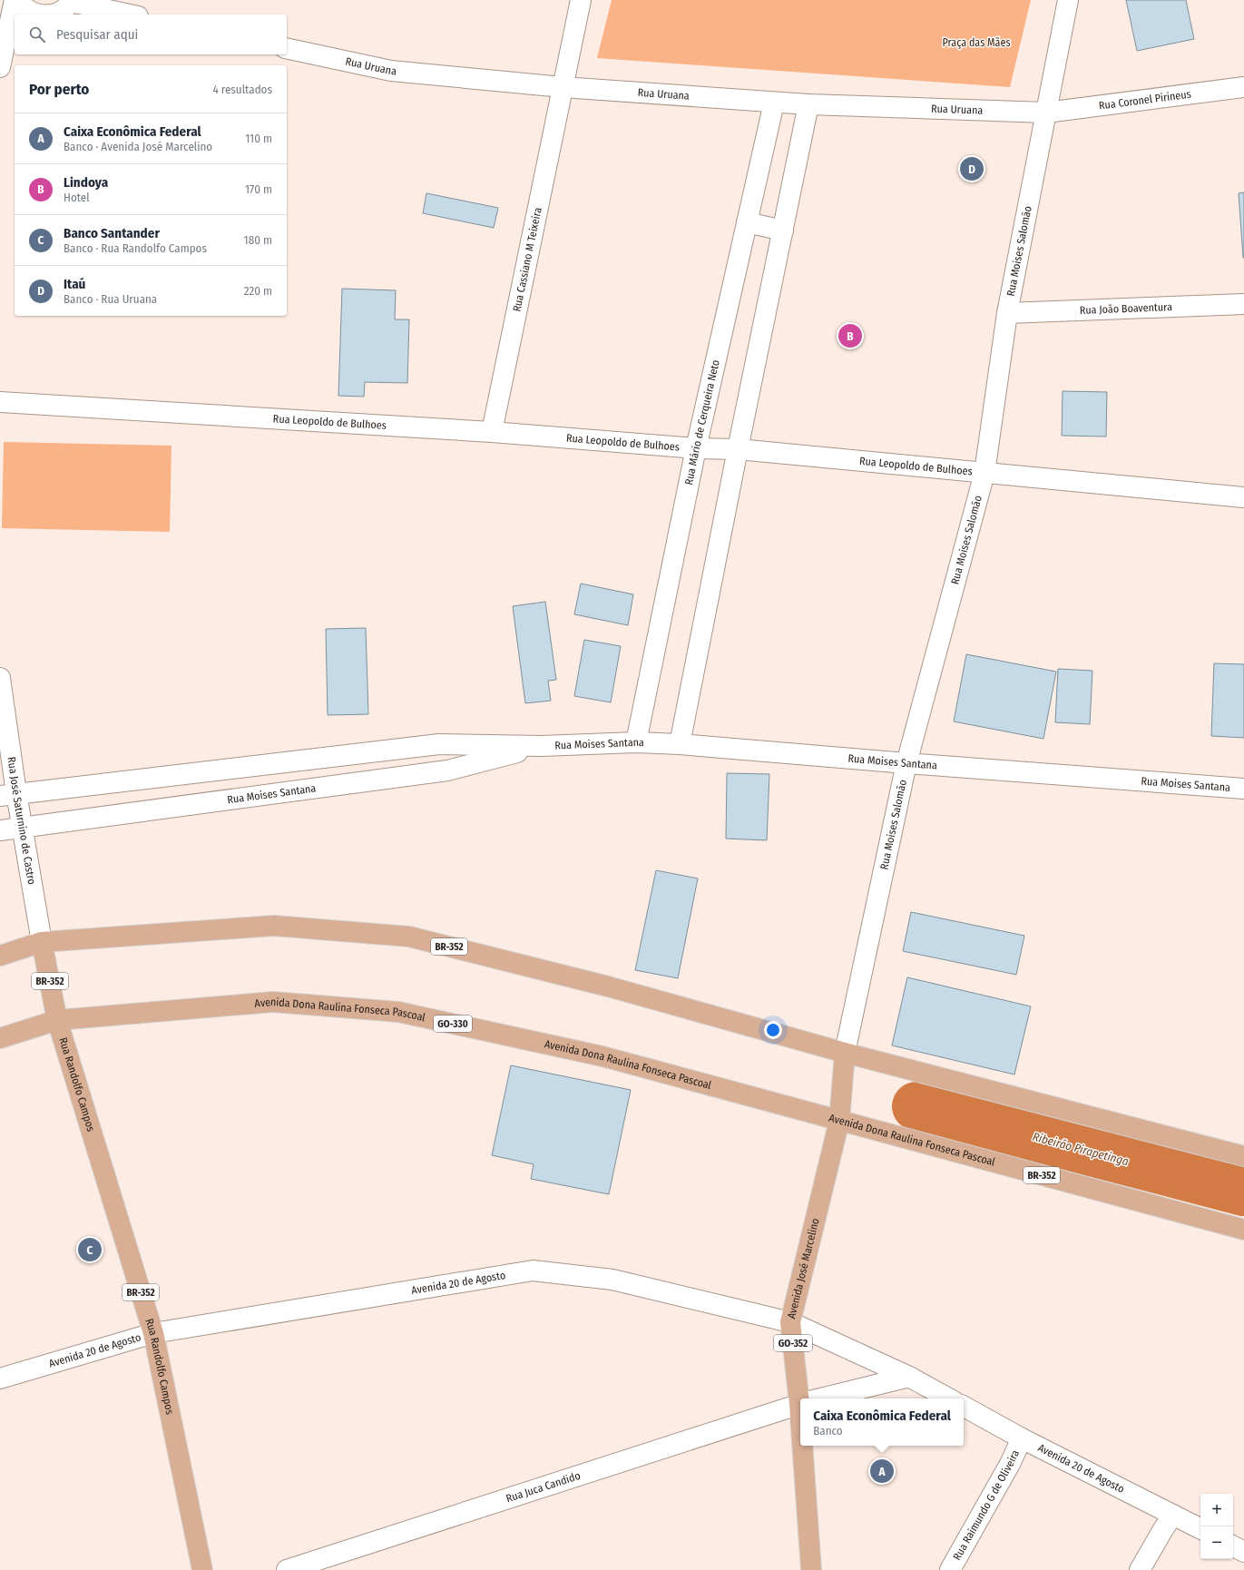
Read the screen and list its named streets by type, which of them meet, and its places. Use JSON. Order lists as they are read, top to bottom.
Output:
{
  "streets": {
    "main road": [
      "BR-352",
      "Avenida Dona Raulina Fonseca Pascoal",
      "GO-330",
      "Rua Randolfo Campos",
      "Avenida José Marcelino",
      "GO-352"
    ],
    "street": [
      "Rua Uruana",
      "Rua Coronel Pirineus",
      "Rua Moises Salomão",
      "Rua Cassiano M Teixeira",
      "Rua João Boaventura",
      "Rua Leopoldo de Bulhoes",
      "Rua Mário de Cerqueira Neto",
      "Rua Moises Santana",
      "Rua José Saturnino de Castro",
      "Avenida 20 de Agosto",
      "Rua Juca Candido",
      "Rua Raimundo G de Oliveira"
    ]
  },
  "crossings": [
    ["Rua Uruana", "Rua Coronel Pirineus"],
    ["Rua Uruana", "Rua Moises Salomão"],
    ["Rua Uruana", "Rua Cassiano M Teixeira"],
    ["Rua Uruana", "Rua Mário de Cerqueira Neto"],
    ["Rua Coronel Pirineus", "Rua Moises Salomão"],
    ["Rua Moises Salomão", "Rua João Boaventura"],
    ["Rua Moises Salomão", "Rua Leopoldo de Bulhoes"],
    ["Rua Moises Salomão", "Rua Moises Santana"],
    ["Rua Moises Salomão", "BR-352"],
    ["Rua Moises Salomão", "Avenida José Marcelino"],
    ["Rua Cassiano M Teixeira", "Rua Leopoldo de Bulhoes"],
    ["Rua Leopoldo de Bulhoes", "Rua Mário de Cerqueira Neto"],
    ["Rua Mário de Cerqueira Neto", "Rua Moises Santana"],
    ["Rua Moises Santana", "Rua José Saturnino de Castro"],
    ["Rua José Saturnino de Castro", "BR-352"],
    ["BR-352", "Avenida Dona Raulina Fonseca Pascoal"],
    ["BR-352", "Rua Randolfo Campos"],
    ["BR-352", "Avenida José Marcelino"],
    ["Avenida Dona Raulina Fonseca Pascoal", "Rua Randolfo Campos"],
    ["Avenida Dona Raulina Fonseca Pascoal", "Avenida José Marcelino"],
    ["Rua Randolfo Campos", "Avenida 20 de Agosto"],
    ["Avenida José Marcelino", "Avenida 20 de Agosto"],
    ["Avenida 20 de Agosto", "Rua Raimundo G de Oliveira"]
  ],
  "water": ["Ribeirão Pirapetinga"],
  "parks": ["Praça das Mães"],
  "page": {
    "search": "Pesquisar aqui",
    "heading": ["Por perto", "4 resultados"],
    "list": [
      {
        "mark": "A",
        "name": "Caixa Econômica Federal",
        "note": "Banco · Avenida José Marcelino",
        "value": "110 m"
      },
      {
        "mark": "B",
        "name": "Lindoya",
        "note": "Hotel",
        "value": "170 m"
      },
      {
        "mark": "C",
        "name": "Banco Santander",
        "note": "Banco · Rua Randolfo Campos",
        "value": "180 m"
      },
      {
        "mark": "D",
        "name": "Itaú",
        "note": "Banco · Rua Uruana",
        "value": "220 m"
      }
    ],
    "pins": [
      "D",
      "B",
      "C",
      "A"
    ],
    "popup": ["Caixa Econômica Federal", "Banco"],
    "map_buttons": ["+", "−"]
  }
}
